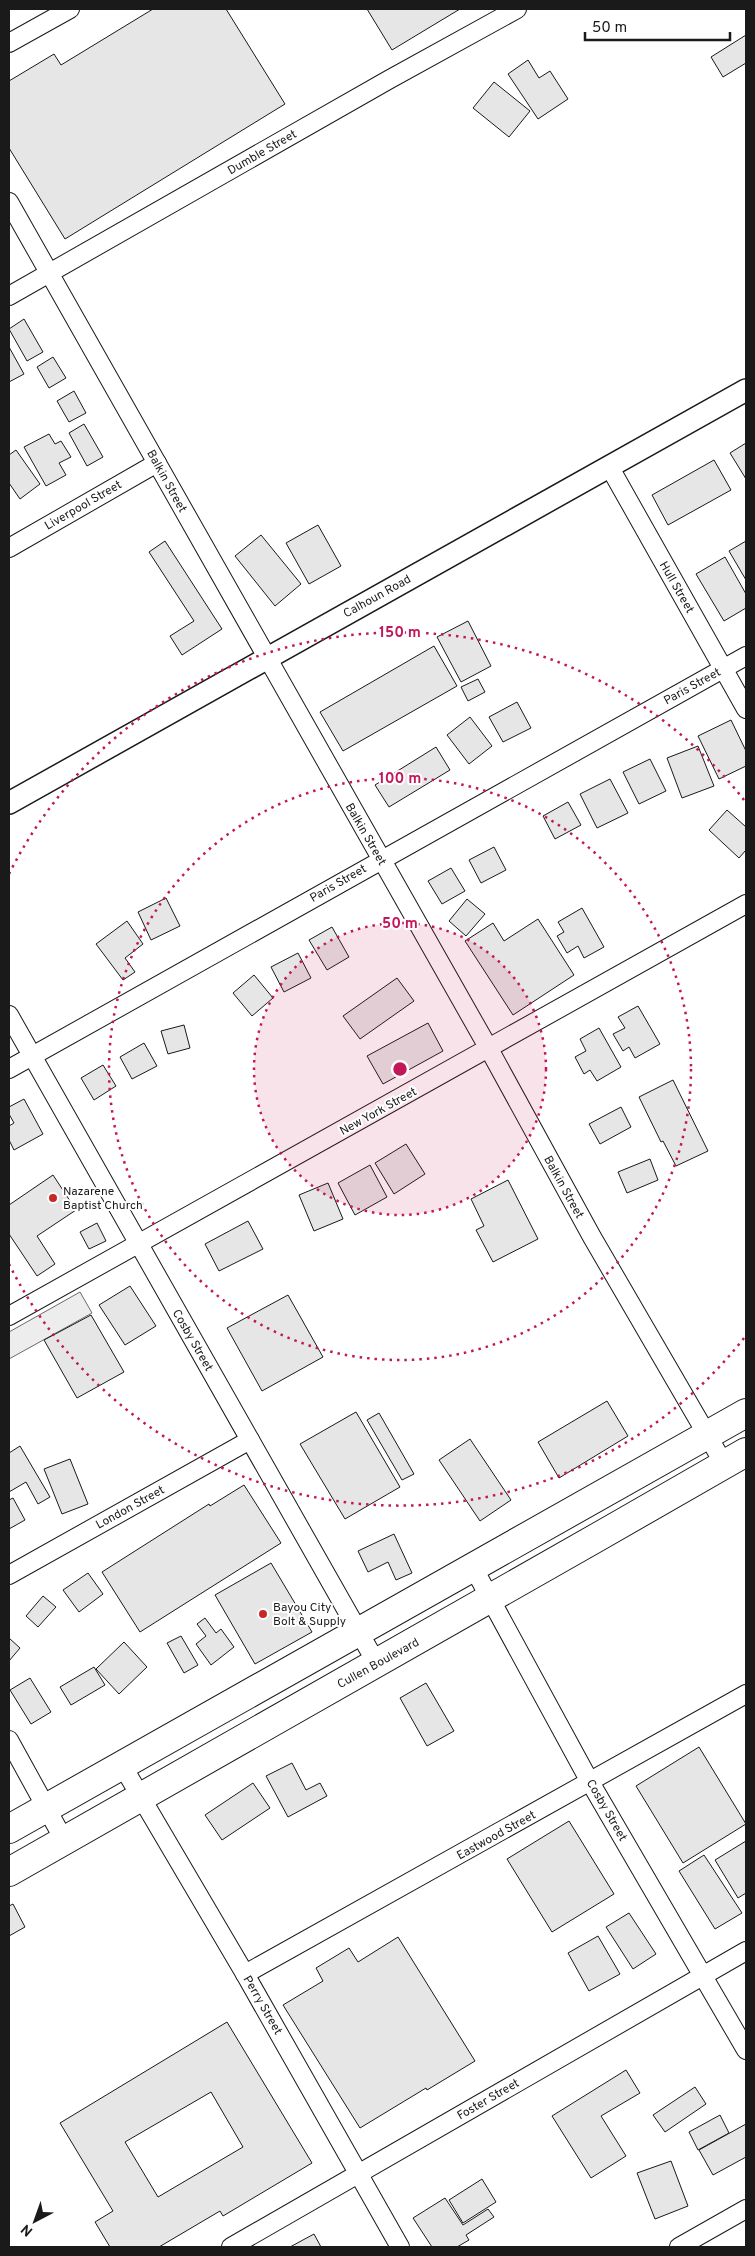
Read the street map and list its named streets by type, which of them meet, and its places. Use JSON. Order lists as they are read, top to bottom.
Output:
{
  "streets": {
    "main road": ["Cullen Boulevard"],
    "street": [
      "Dumble Street",
      "Balkin Street",
      "Liverpool Street",
      "Hull Street",
      "Calhoun Road",
      "Paris Street",
      "New York Street",
      "Cosby Street",
      "London Street",
      "Eastwood Street",
      "Perry Street",
      "Foster Street"
    ]
  },
  "crossings": [
    ["Dumble Street", "Balkin Street"],
    ["Balkin Street", "Liverpool Street"],
    ["Balkin Street", "Calhoun Road"],
    ["Balkin Street", "Paris Street"],
    ["Balkin Street", "New York Street"],
    ["Balkin Street", "Cullen Boulevard"],
    ["Hull Street", "Calhoun Road"],
    ["Hull Street", "Paris Street"],
    ["Paris Street", "Cosby Street"],
    ["New York Street", "Cosby Street"],
    ["Cosby Street", "London Street"],
    ["Cosby Street", "Cullen Boulevard"],
    ["Cosby Street", "Eastwood Street"],
    ["Cosby Street", "Foster Street"],
    ["Cullen Boulevard", "Perry Street"],
    ["Eastwood Street", "Perry Street"],
    ["Perry Street", "Foster Street"]
  ],
  "places": ["Nazarene Baptist Church", "Bayou City Bolt & Supply"],
  "scale_bar": "50 m",
  "north": "bottom left",
  "rings": ["150 m", "100 m", "50 m"]
}
